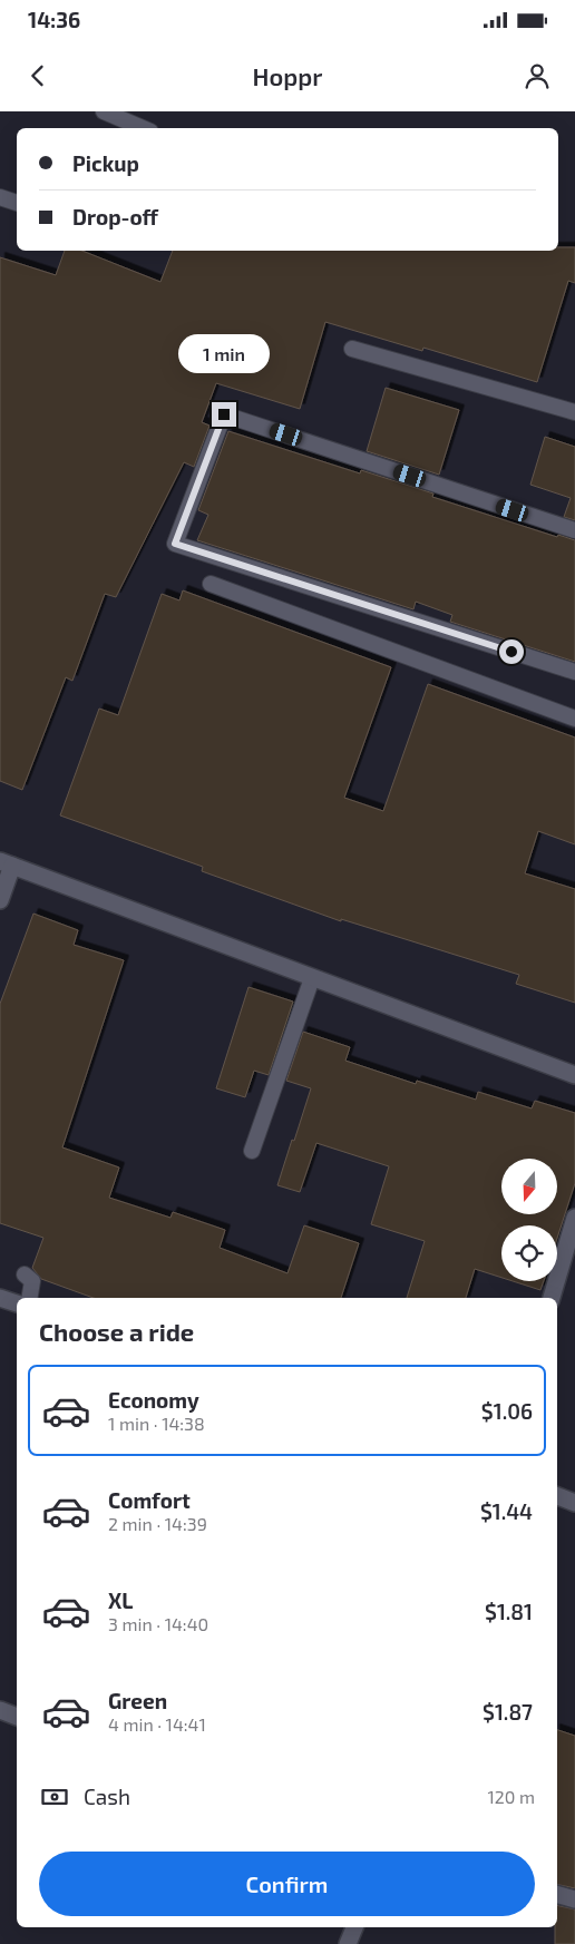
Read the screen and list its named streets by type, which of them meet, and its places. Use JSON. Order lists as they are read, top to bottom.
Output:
{
  "north": "bottom",
  "page": {
    "status": "14:36",
    "header": "Hoppr",
    "banner": ["Pickup", "Drop-off"],
    "bubble": "1 min",
    "heading": "Choose a ride",
    "list": [
      {
        "name": "Economy",
        "note": "1 min · 14:38",
        "value": "$1.06"
      },
      {
        "name": "Comfort",
        "note": "2 min · 14:39",
        "value": "$1.44"
      },
      {
        "name": "XL",
        "note": "3 min · 14:40",
        "value": "$1.81"
      },
      {
        "name": "Green",
        "note": "4 min · 14:41",
        "value": "$1.87"
      }
    ],
    "pay": ["Cash", "120 m"],
    "buttons": "Confirm"
  }
}
